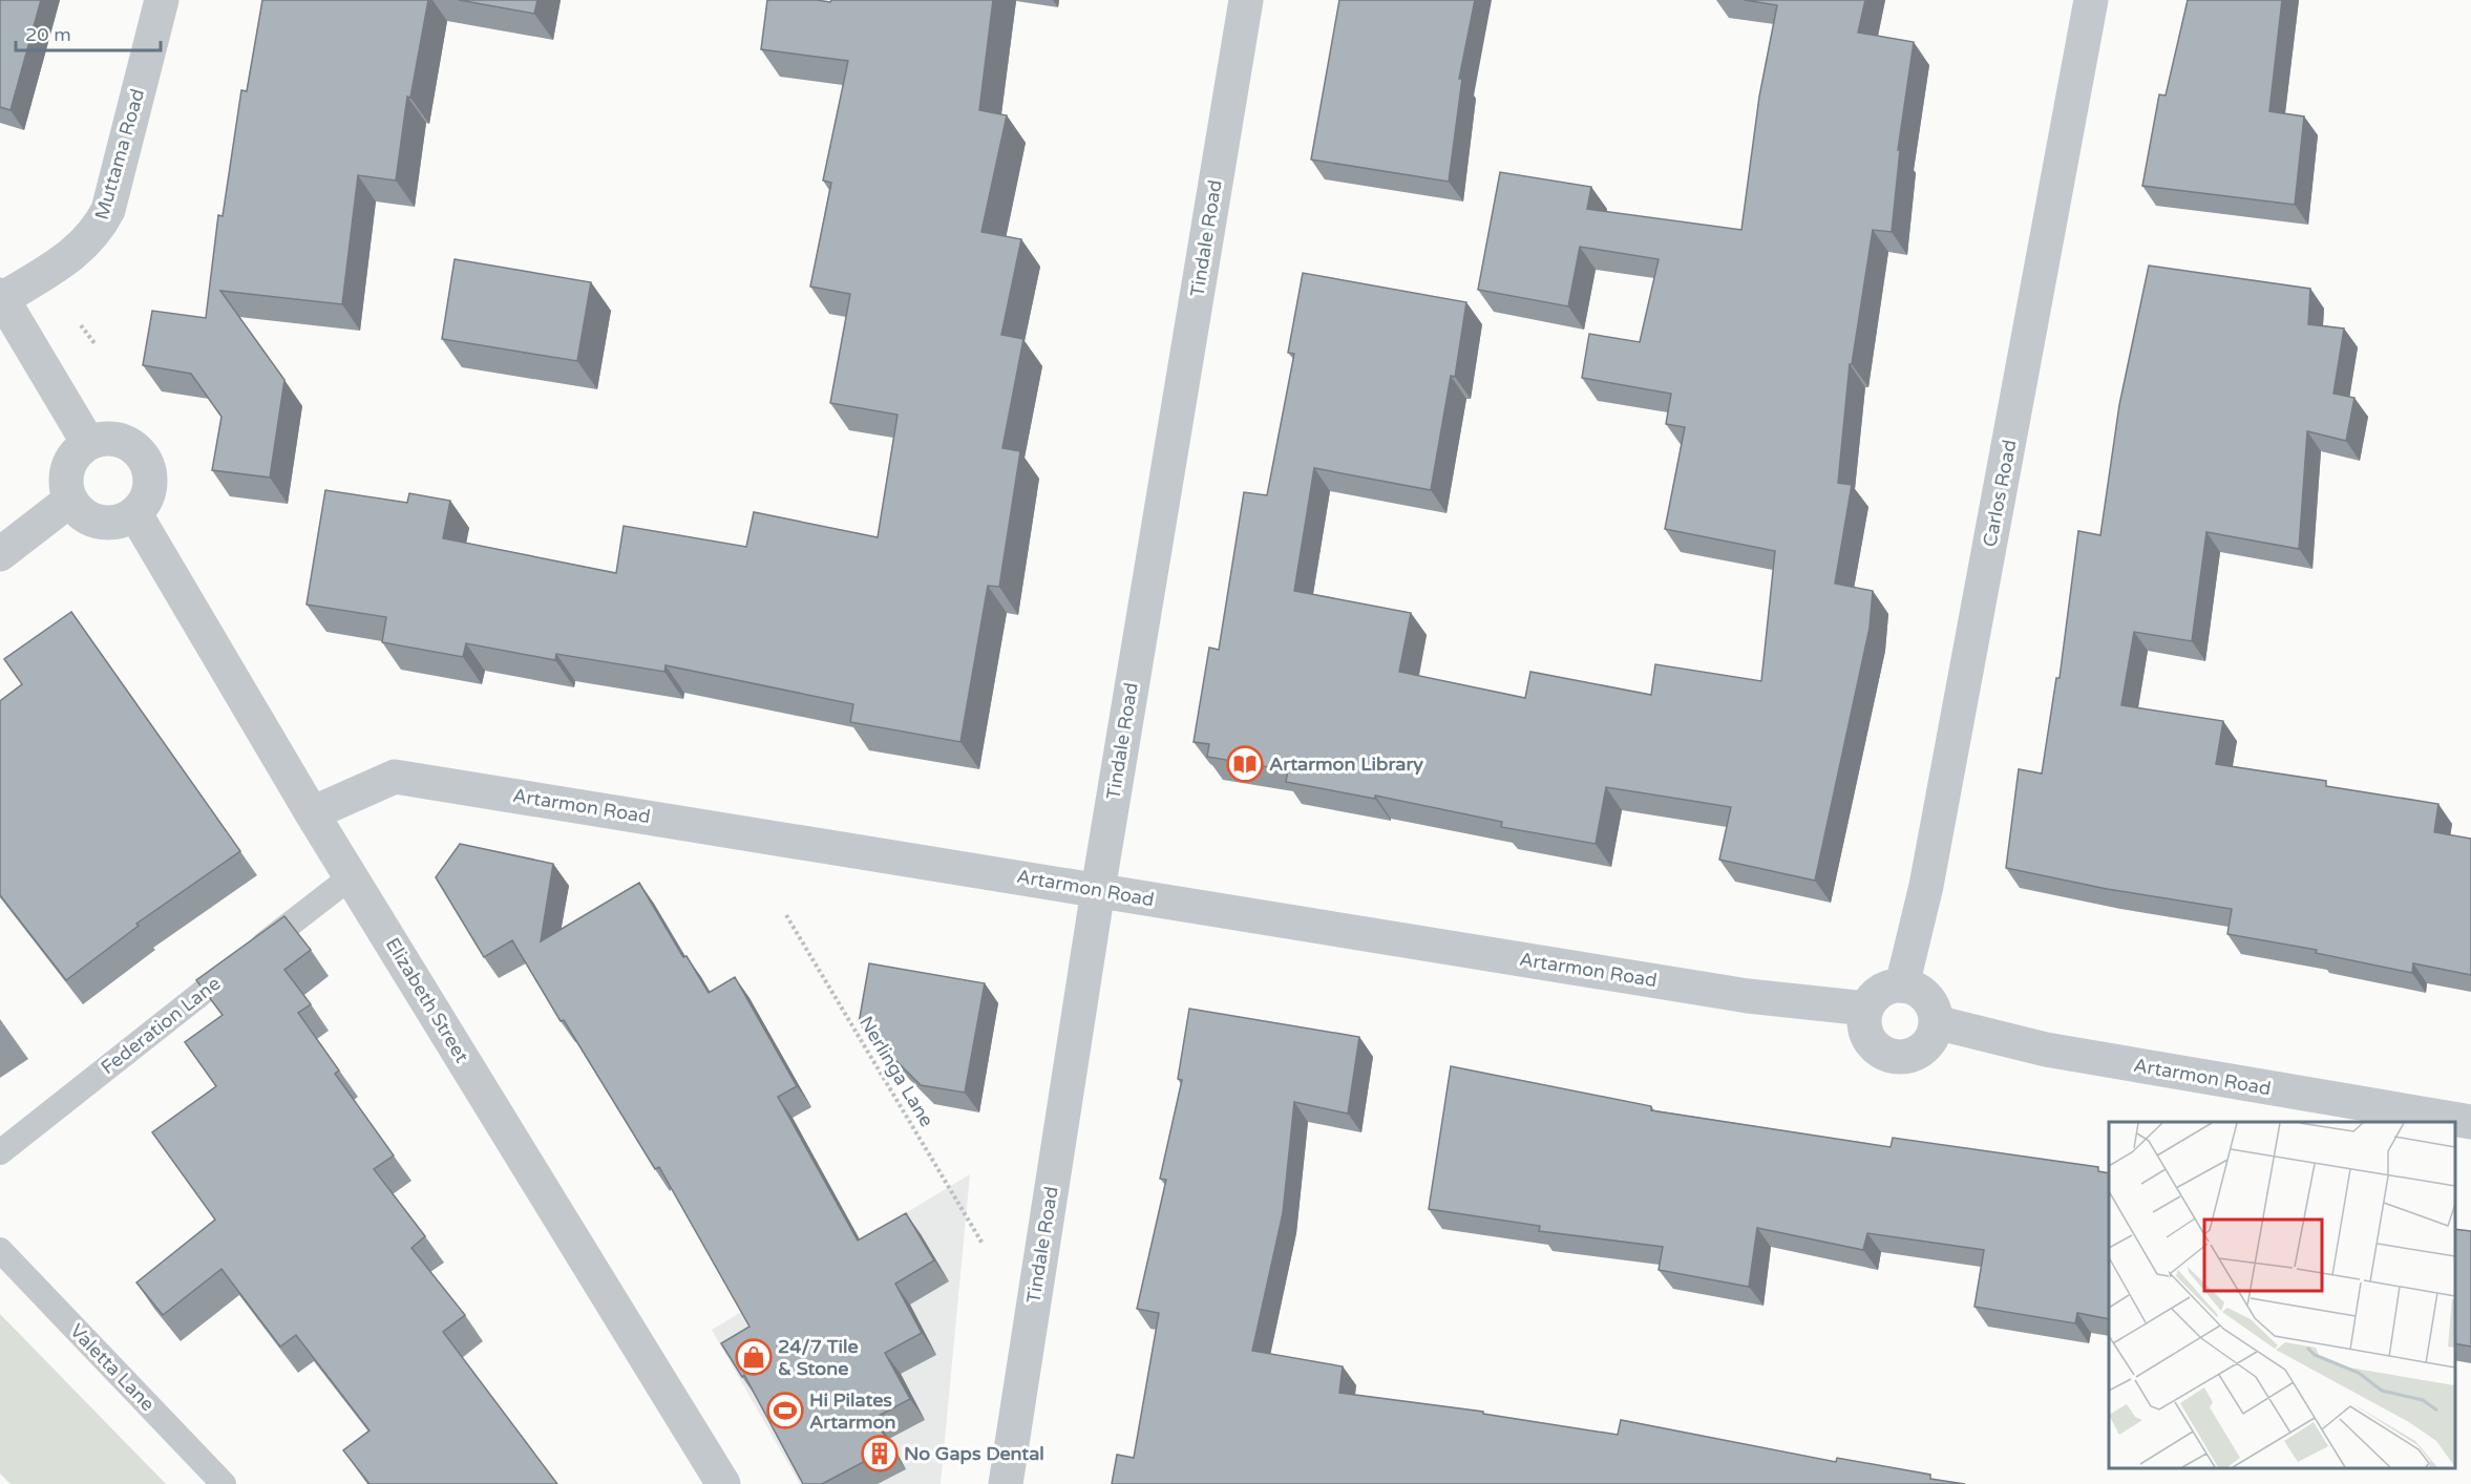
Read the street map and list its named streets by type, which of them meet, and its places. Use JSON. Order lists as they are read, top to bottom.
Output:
{
  "streets": {
    "street": [
      "Muttama Road",
      "Tindale Road",
      "Carlos Road",
      "Artarmon Road",
      "Elizabeth Street"
    ],
    "lane": ["Federation Lane", "Valetta Lane"],
    "path": ["Nerlinga Lane"]
  },
  "crossings": [
    ["Tindale Road", "Artarmon Road"],
    ["Carlos Road", "Artarmon Road"],
    ["Artarmon Road", "Elizabeth Street"],
    ["Elizabeth Street", "Federation Lane"]
  ],
  "places": {
    "library": ["Artarmon Library"],
    "shop": ["24/7 Tile & Stone"],
    "sports": ["Hi Pilates Artarmon"],
    "building": ["No Gaps Dental"]
  },
  "scale_bar": "20 m"
}
